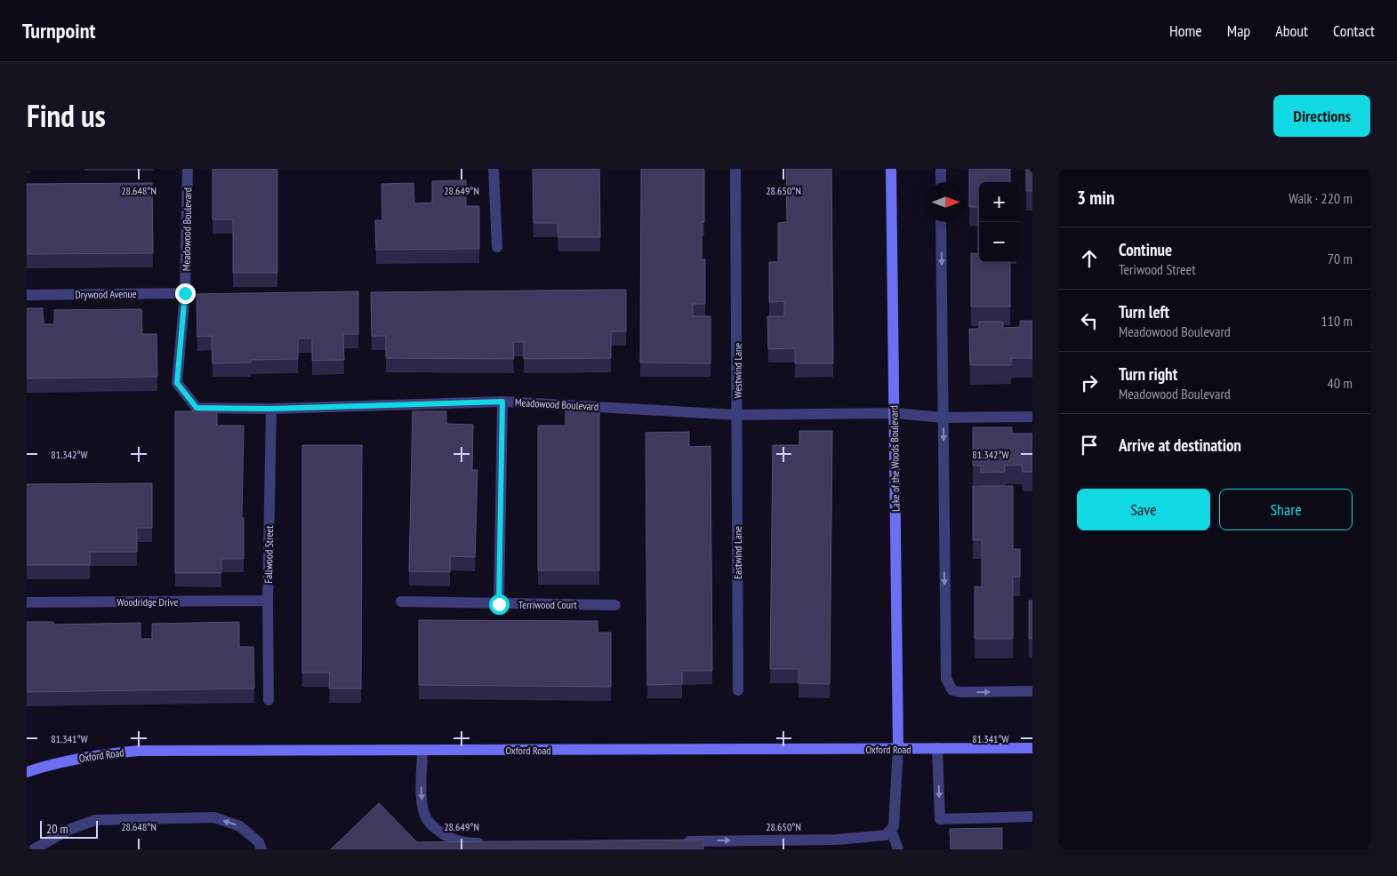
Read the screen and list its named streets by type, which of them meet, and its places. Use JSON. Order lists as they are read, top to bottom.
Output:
{
  "streets": {
    "street": [
      "Meadowood Boulevard",
      "Drywood Avenue",
      "Westwind Lane",
      "Lake of the Woods Boulevard",
      "Eastwind Lane",
      "Fallwood Street",
      "Woodridge Drive",
      "Terriwood Court",
      "Oxford Road"
    ]
  },
  "crossings": [
    ["Meadowood Boulevard", "Drywood Avenue"],
    ["Meadowood Boulevard", "Westwind Lane"],
    ["Meadowood Boulevard", "Eastwind Lane"],
    ["Meadowood Boulevard", "Fallwood Street"],
    ["Westwind Lane", "Eastwind Lane"],
    ["Lake of the Woods Boulevard", "Oxford Road"],
    ["Fallwood Street", "Woodridge Drive"]
  ],
  "scale_bar": "20 m",
  "north": "right",
  "page": {
    "header": "Turnpoint",
    "nav": [
      "Home",
      "Map",
      "About",
      "Contact"
    ],
    "title": "Find us",
    "buttons": [
      "Directions",
      ["Save", "Share"]
    ],
    "heading": ["3 min", "Walk · 220 m"],
    "map_buttons": ["+", "−"],
    "list": [
      ["Continue", "Teriwood Street", "70 m"],
      ["Turn left", "Meadowood Boulevard", "110 m"],
      ["Turn right", "Meadowood Boulevard", "40 m"],
      "Arrive at destination"
    ],
    "scale": "20 m"
  },
  "coordinates": [
    "28.648°N",
    "28.649°N",
    "28.650°N",
    "81.342°W",
    "81.341°W"
  ]
}
